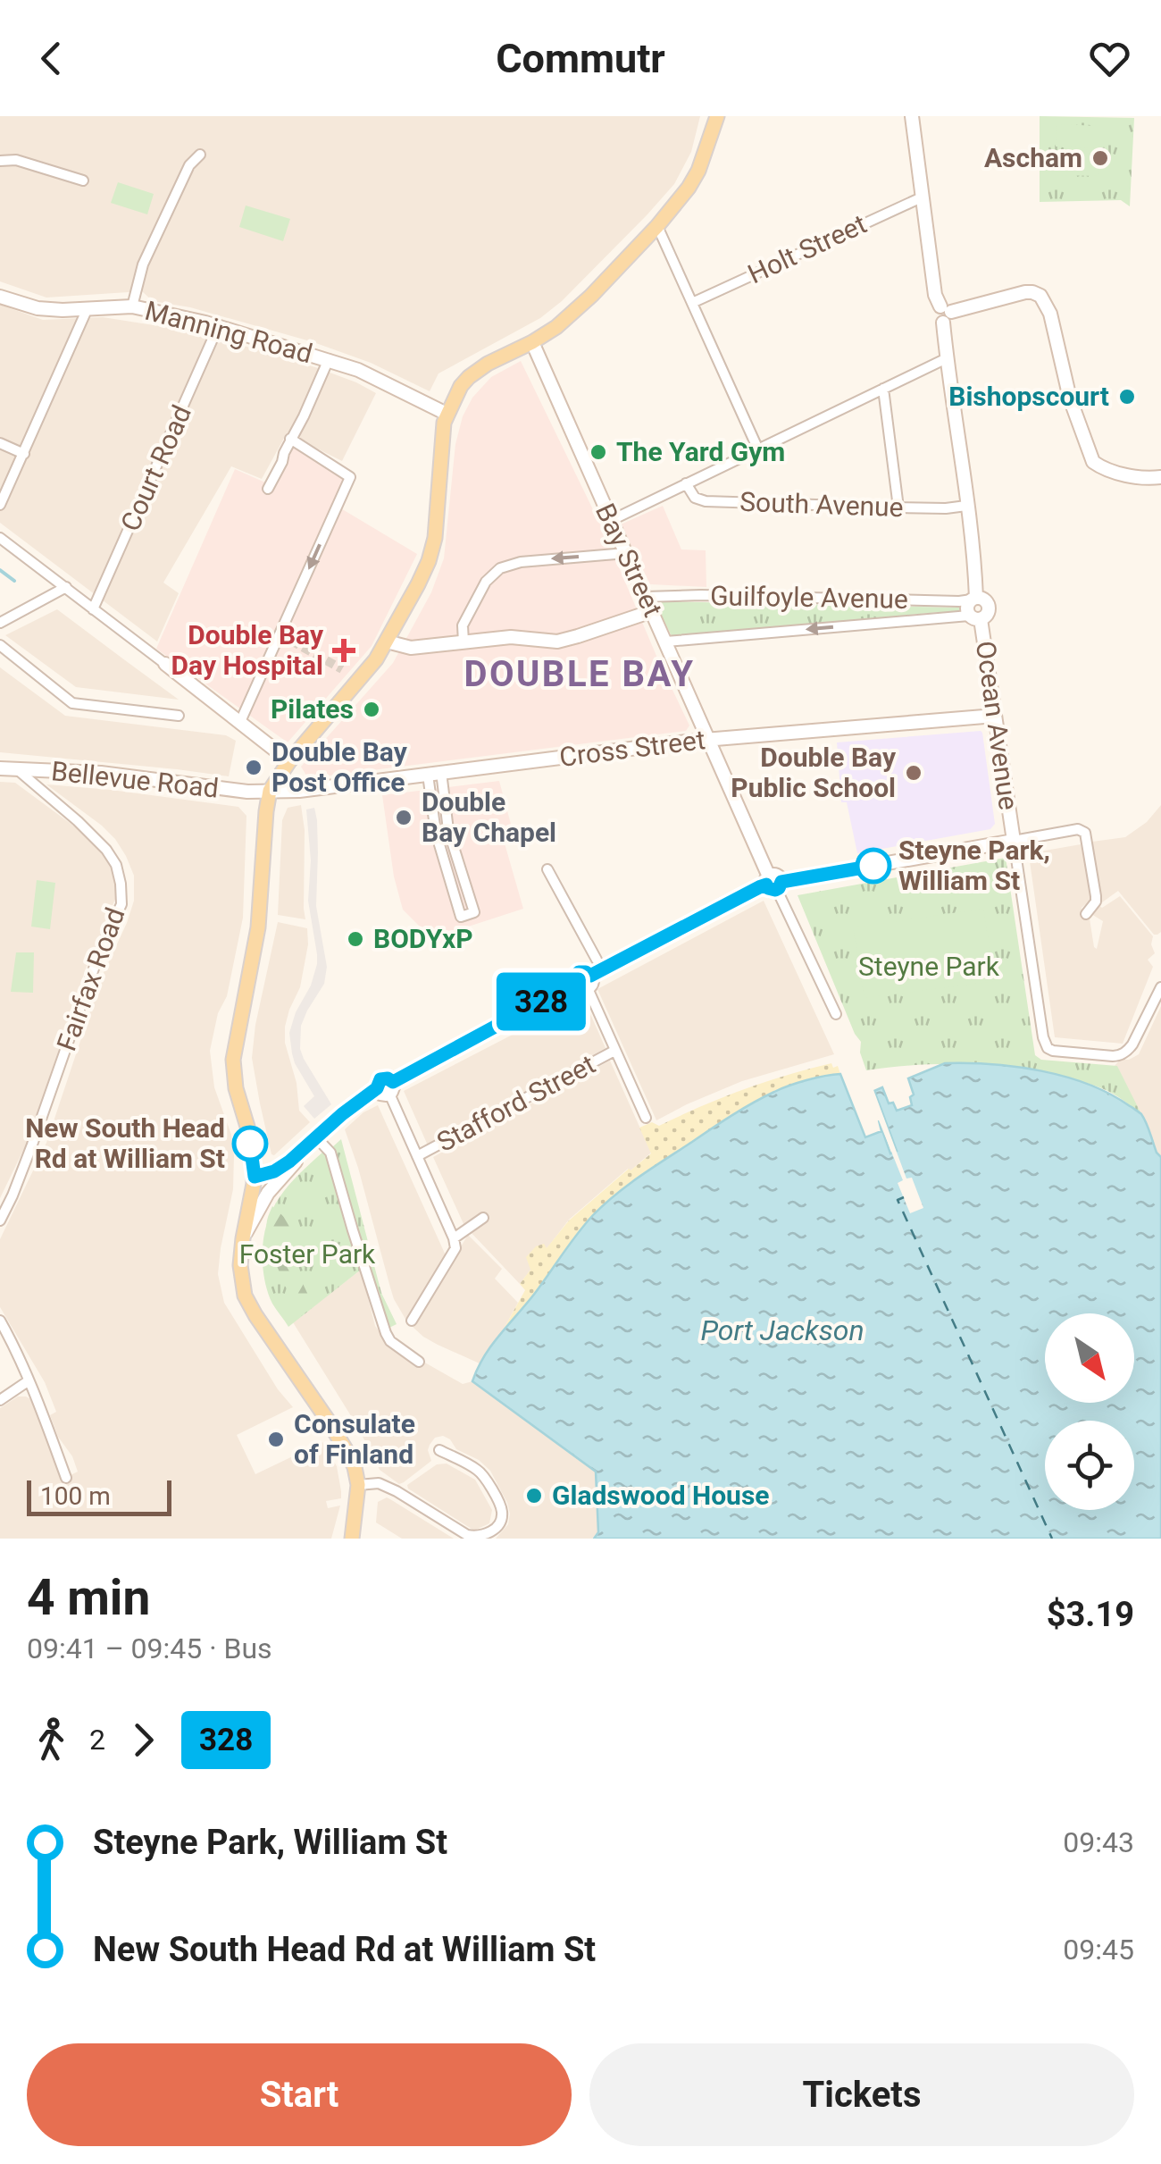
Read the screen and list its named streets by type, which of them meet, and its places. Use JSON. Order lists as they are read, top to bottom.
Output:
{
  "streets": {
    "street": [
      "Holt Street",
      "Manning Road",
      "Court Road",
      "South Avenue",
      "Bay Street",
      "Guilfoyle Avenue",
      "Ocean Avenue",
      "Cross Street",
      "Bellevue Road",
      "Fairfax Road",
      "Stafford Street"
    ]
  },
  "crossings": [
    ["Manning Road", "Court Road"],
    ["Bay Street", "Guilfoyle Avenue"],
    ["Bay Street", "Cross Street"],
    ["Guilfoyle Avenue", "Ocean Avenue"],
    ["Ocean Avenue", "Cross Street"],
    ["Cross Street", "Bellevue Road"],
    ["Bellevue Road", "Fairfax Road"]
  ],
  "districts": ["DOUBLE BAY"],
  "water": ["Port Jackson"],
  "parks": ["Steyne Park", "Foster Park"],
  "places": {
    "other": [
      "Ascham",
      "Bishopscourt",
      "The Yard Gym",
      "Pilates",
      "Double Bay Post Office",
      "Double Bay Public School",
      "Double Bay Chapel",
      "Steyne Park, William St",
      "BODYxP",
      "New South Head Rd at William St",
      "Consulate of Finland",
      "Gladswood House"
    ],
    "health": ["Double Bay Day Hospital"]
  },
  "lines": ["bus line 328"],
  "scale_bar": "100 m",
  "north": "bottom right",
  "page": {
    "header": "Commutr",
    "on_map": "328",
    "scale": "100 m",
    "heading": ["4 min", "09:41 – 09:45 · Bus", "$3.19"],
    "legs": ["2", "328"],
    "list": [
      {
        "name": "Steyne Park, William St",
        "value": "09:43"
      },
      {
        "name": "New South Head Rd at William St",
        "value": "09:45"
      }
    ],
    "buttons": ["Start", "Tickets"]
  }
}
